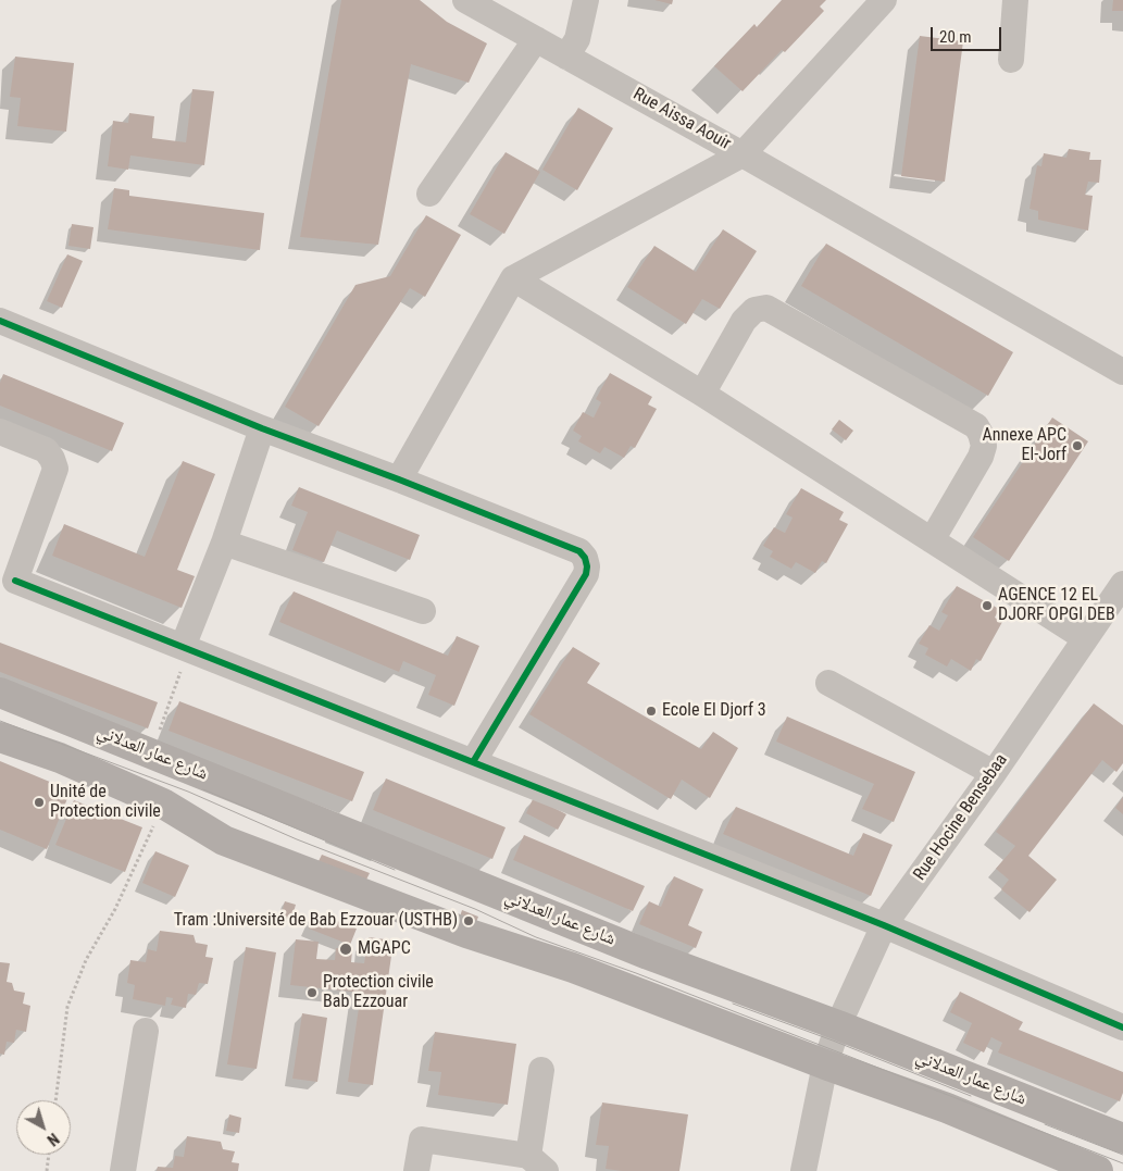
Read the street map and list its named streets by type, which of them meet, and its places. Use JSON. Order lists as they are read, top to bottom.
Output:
{
  "streets": {
    "main road": ["شارع عمار العدلاني"],
    "street": ["Rue Aissa Aouir", "Rue Hocine Bensebaa"]
  },
  "crossings": [
    ["شارع عمار العدلاني", "Rue Hocine Bensebaa"]
  ],
  "places": [
    "Annexe APC El-Jorf",
    "AGENCE 12 EL DJORF OPGI DEB",
    "Ecole El Djorf 3",
    "Unité de Protection civile",
    "Tram :Université de Bab Ezzouar (USTHB)",
    "MGAPC",
    "Protection civile Bab Ezzouar"
  ],
  "scale_bar": "20 m",
  "north": "bottom right"
}
